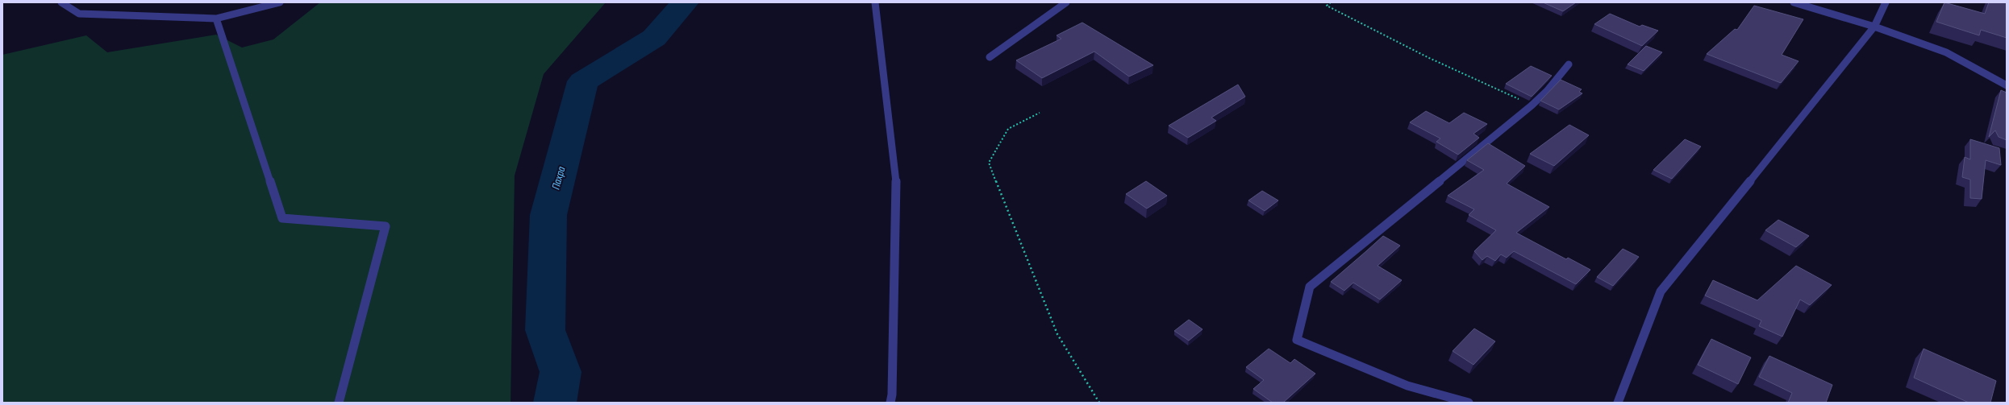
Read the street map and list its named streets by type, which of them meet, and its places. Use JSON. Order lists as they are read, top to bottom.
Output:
{
  "water": ["Пахра"]
}
